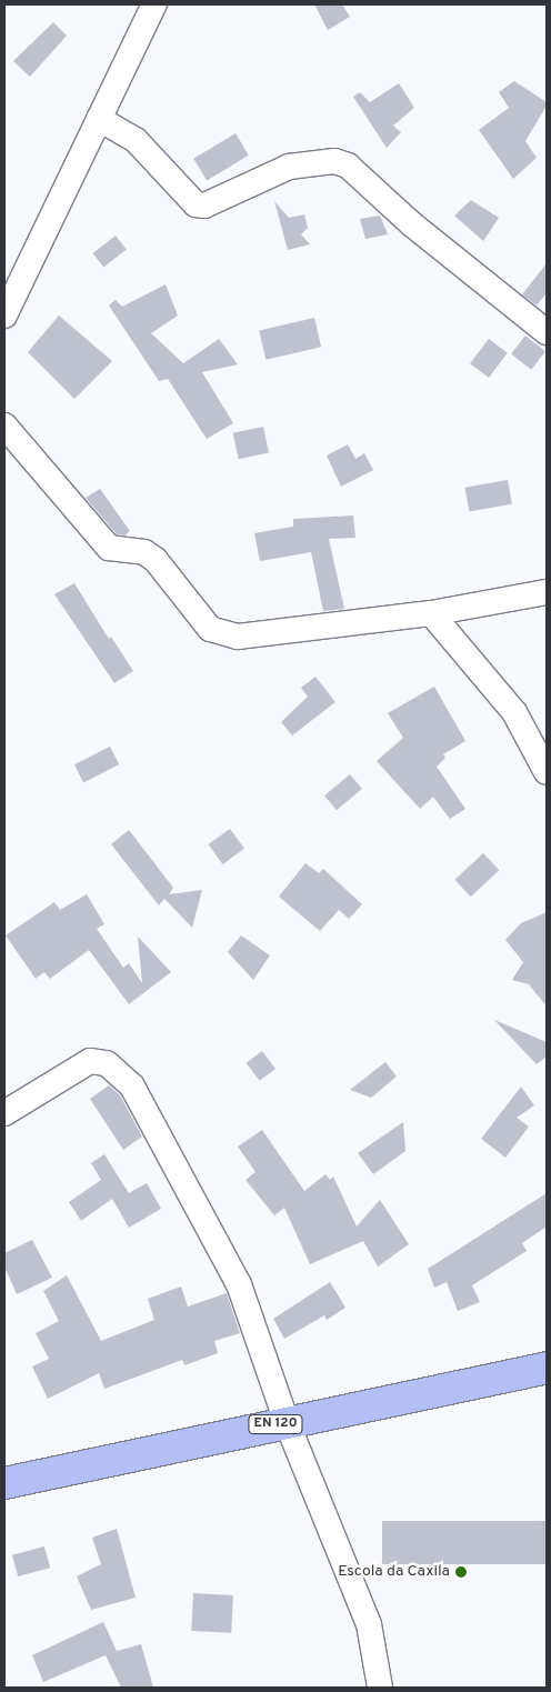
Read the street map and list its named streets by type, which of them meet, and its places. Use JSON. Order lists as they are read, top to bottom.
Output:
{
  "streets": {
    "main road": ["EN 120"]
  },
  "places": ["Escola da Caxila"]
}
